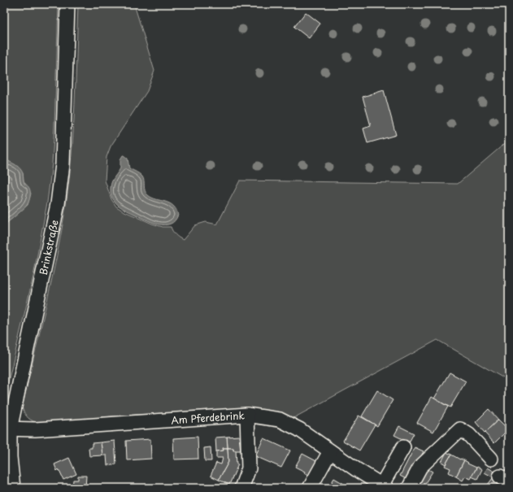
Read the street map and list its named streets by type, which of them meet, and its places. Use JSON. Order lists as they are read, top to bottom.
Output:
{
  "streets": {
    "street": ["Brinkstraße", "Am Pferdebrink"]
  },
  "crossings": [
    ["Brinkstraße", "Am Pferdebrink"]
  ]
}
